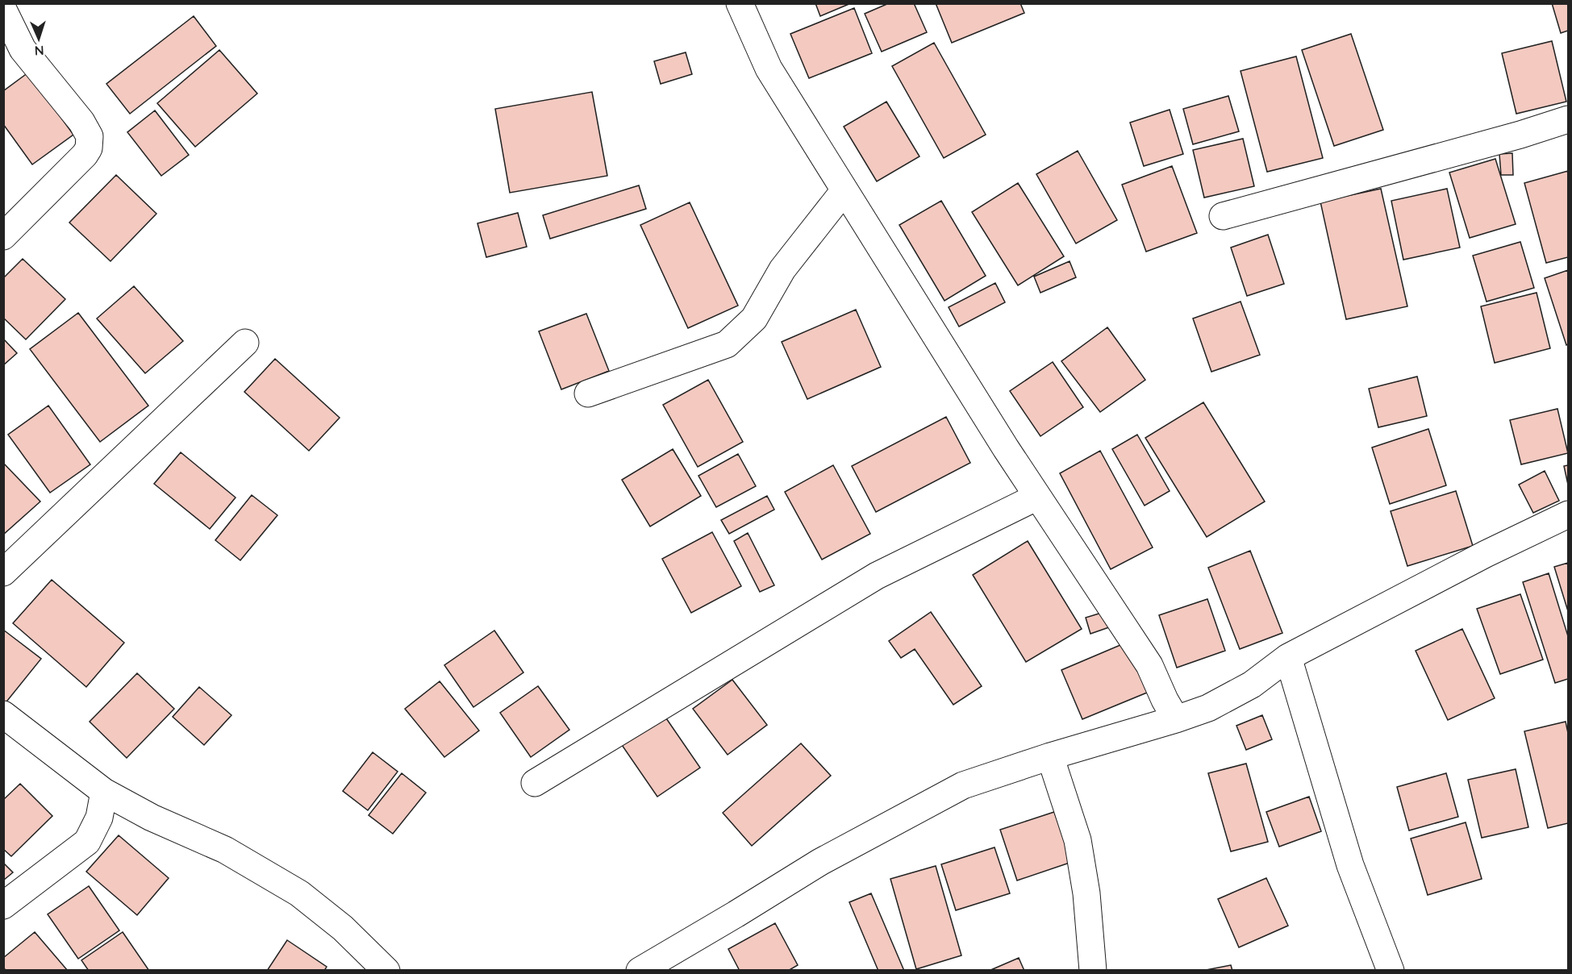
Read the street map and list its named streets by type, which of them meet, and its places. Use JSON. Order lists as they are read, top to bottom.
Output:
{
  "north": "bottom"
}
